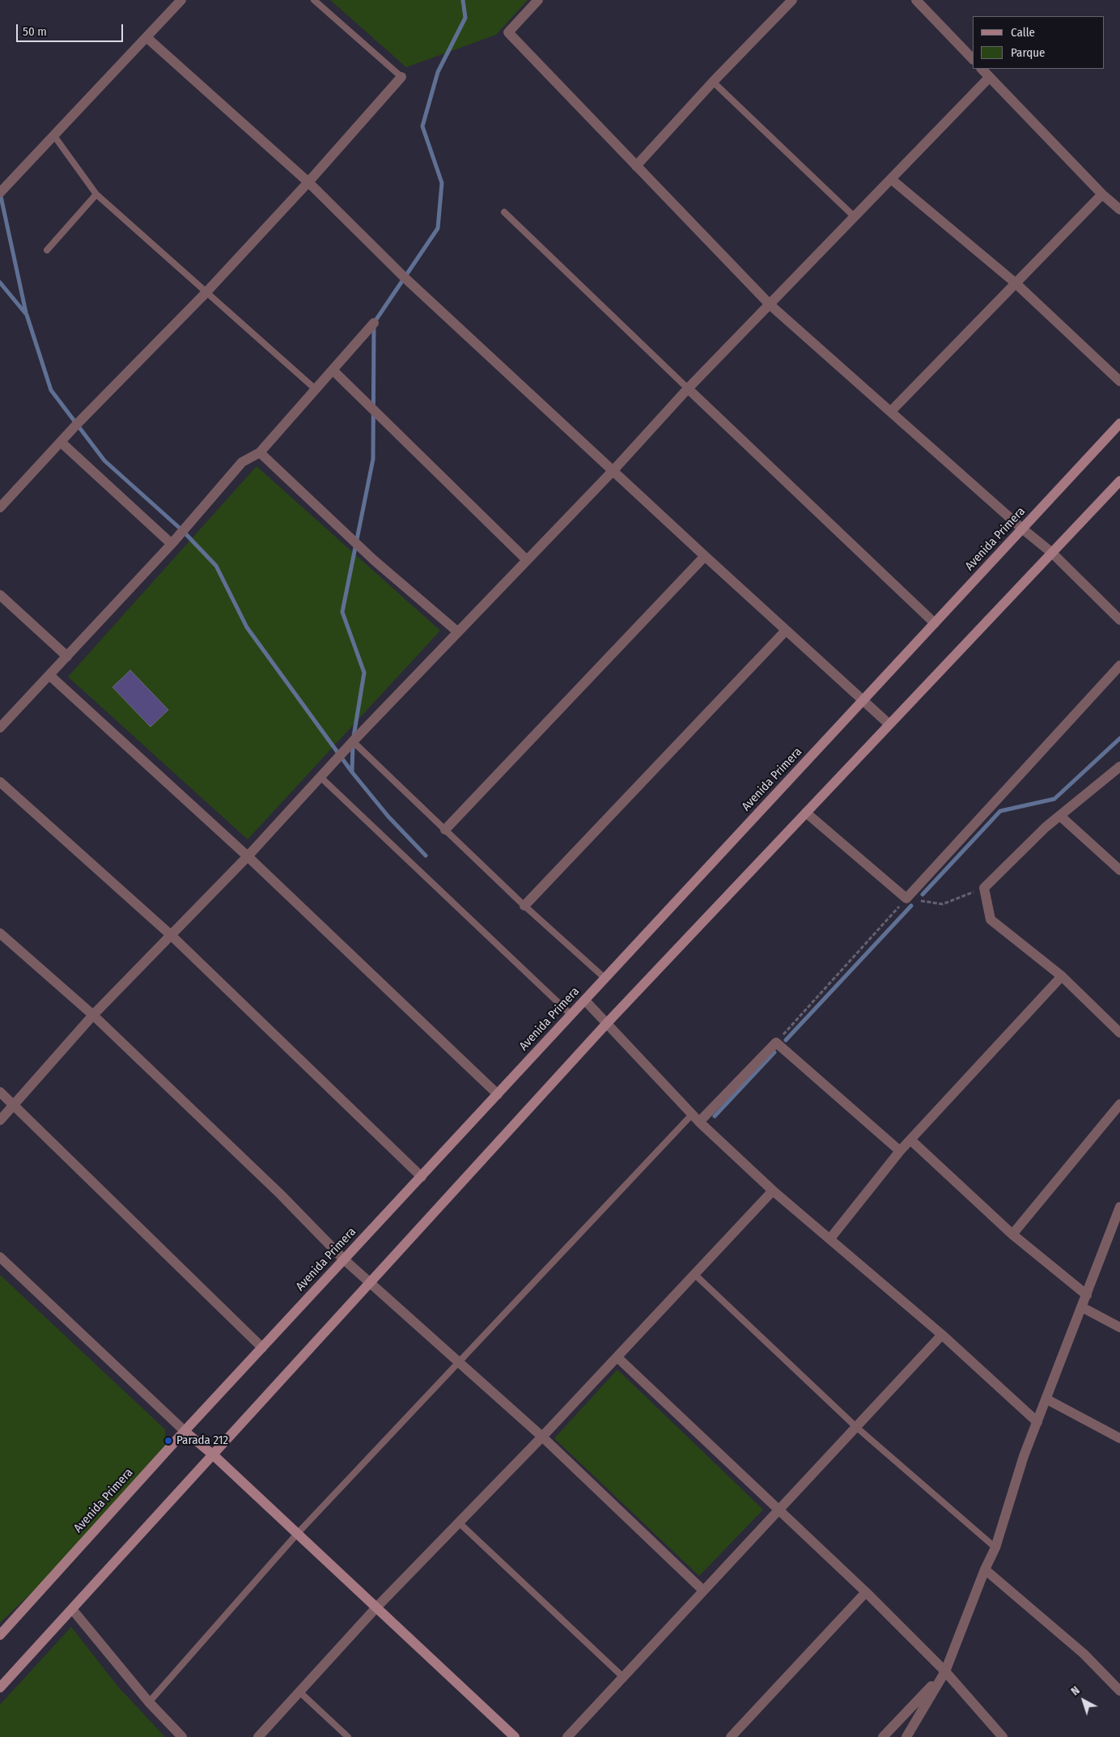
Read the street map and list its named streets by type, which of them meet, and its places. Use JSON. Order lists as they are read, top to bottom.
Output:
{
  "streets": {
    "main road": ["Avenida Primera"]
  },
  "places": ["Parada 212"],
  "legend": ["Calle", "Parque"],
  "scale_bar": "50 m",
  "north": "top left"
}
